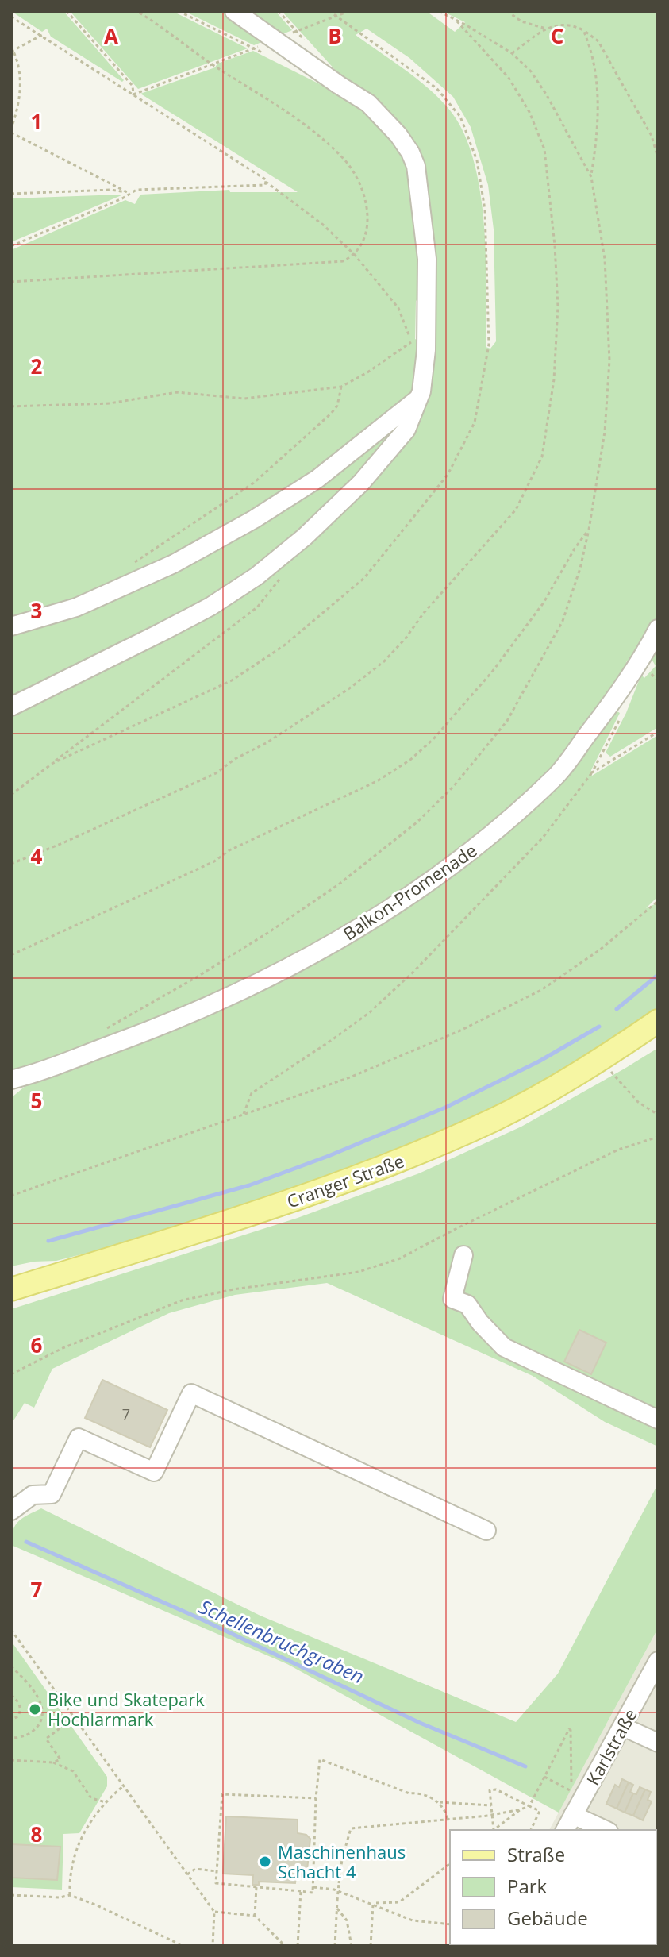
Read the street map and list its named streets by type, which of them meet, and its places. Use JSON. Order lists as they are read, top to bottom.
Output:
{
  "streets": {
    "main road": ["Cranger Straße"],
    "street": ["Balkon-Promenade", "Karlstraße"]
  },
  "water": ["Schellenbruchgraben"],
  "places": ["Bike und Skatepark Hochlarmark", "Maschinenhaus Schacht 4"],
  "house_numbers": ["7"],
  "legend": ["Straße", "Park", "Gebäude"],
  "grid": {
    "columns": ["A", "B", "C"],
    "rows": [
      "1",
      "2",
      "3",
      "4",
      "5",
      "6",
      "7",
      "8"
    ]
  }
}
